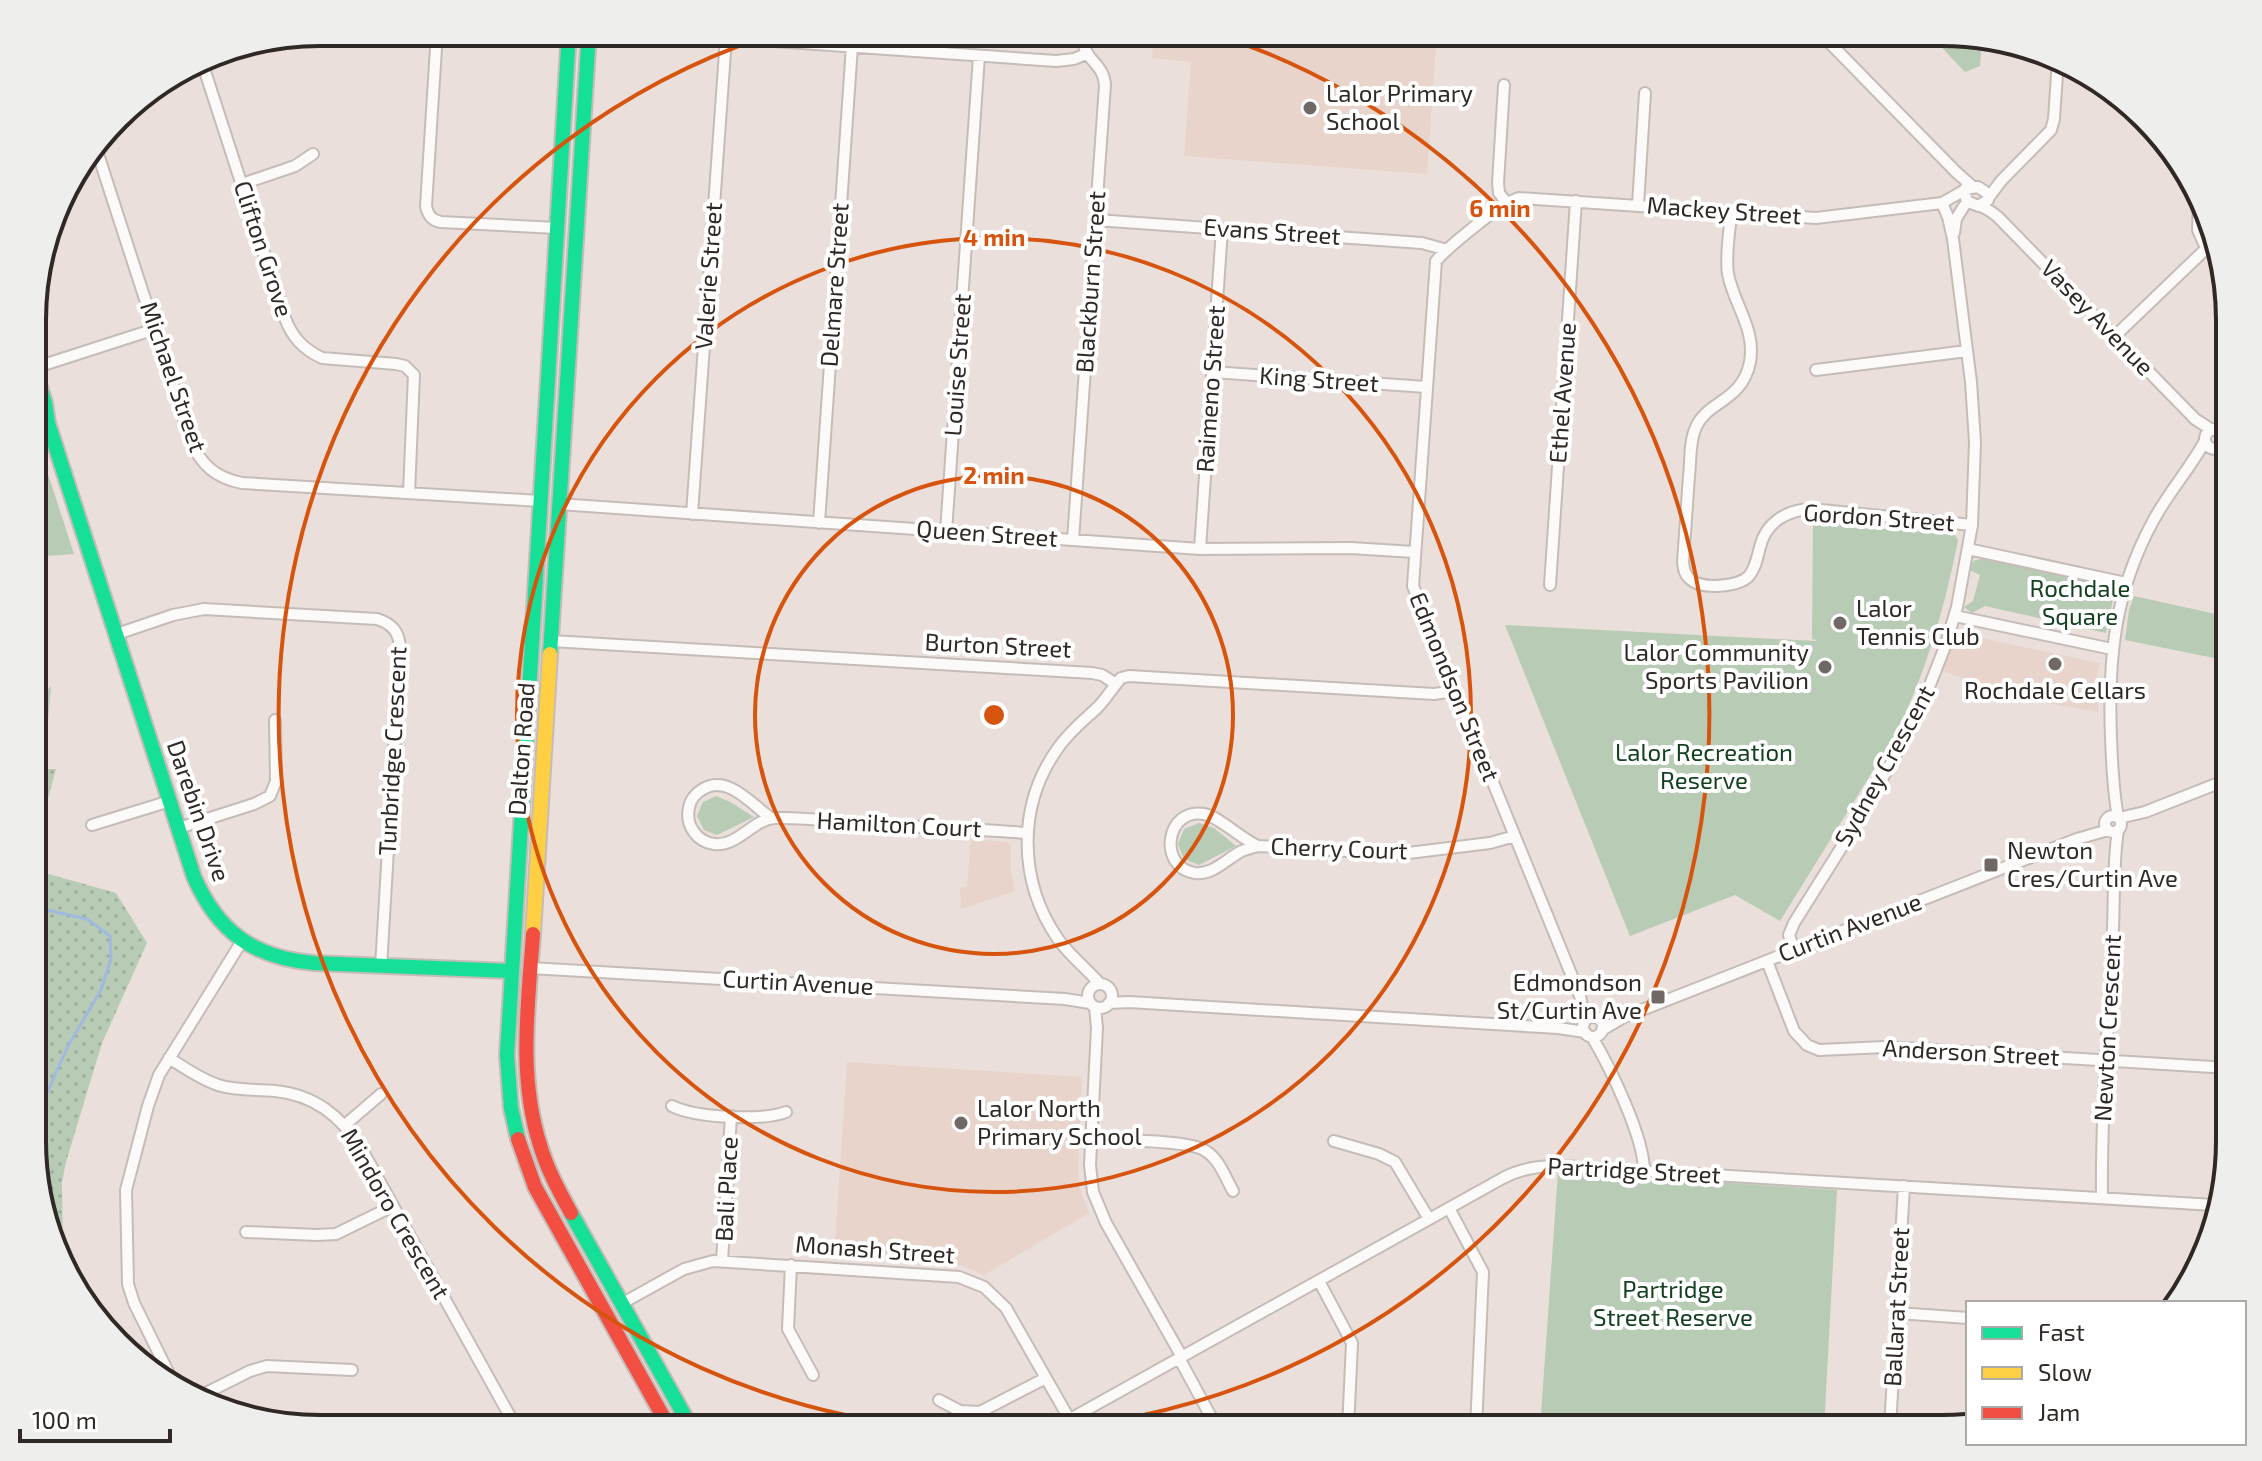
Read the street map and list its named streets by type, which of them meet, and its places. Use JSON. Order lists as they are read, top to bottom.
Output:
{
  "streets": {
    "main road": [
      "Burton Street",
      "Dalton Road",
      "Darebin Drive",
      "Monash Street"
    ],
    "street": [
      "Mackey Street",
      "Evans Street",
      "Clifton Grove",
      "Valerie Street",
      "Blackburn Street",
      "Delmare Street",
      "Vasey Avenue",
      "Louise Street",
      "Michael Street",
      "King Street",
      "Raimeno Street",
      "Ethel Avenue",
      "Gordon Street",
      "Queen Street",
      "Edmondson Street",
      "Tunbridge Crescent",
      "Sydney Crescent",
      "Hamilton Court",
      "Cherry Court",
      "Curtin Avenue",
      "Newton Crescent",
      "Anderson Street",
      "Partridge Street",
      "Bali Place",
      "Mindoro Crescent",
      "Ballarat Street"
    ]
  },
  "crossings": [
    ["Mackey Street", "Vasey Avenue"],
    ["Mackey Street", "Ethel Avenue"],
    ["Mackey Street", "Gordon Street"],
    ["Mackey Street", "Sydney Crescent"],
    ["Evans Street", "Blackburn Street"],
    ["Evans Street", "Raimeno Street"],
    ["Evans Street", "Edmondson Street"],
    ["Clifton Grove", "Michael Street"],
    ["Valerie Street", "Queen Street"],
    ["Blackburn Street", "Queen Street"],
    ["Delmare Street", "Queen Street"],
    ["Vasey Avenue", "Sydney Crescent"],
    ["Louise Street", "Queen Street"],
    ["Michael Street", "Dalton Road"],
    ["King Street", "Raimeno Street"],
    ["King Street", "Edmondson Street"],
    ["Raimeno Street", "Queen Street"],
    ["Gordon Street", "Sydney Crescent"],
    ["Queen Street", "Edmondson Street"],
    ["Queen Street", "Dalton Road"],
    ["Burton Street", "Edmondson Street"],
    ["Burton Street", "Dalton Road"],
    ["Edmondson Street", "Cherry Court"],
    ["Edmondson Street", "Curtin Avenue"],
    ["Edmondson Street", "Partridge Street"],
    ["Dalton Road", "Darebin Drive"],
    ["Dalton Road", "Curtin Avenue"],
    ["Dalton Road", "Monash Street"],
    ["Tunbridge Crescent", "Darebin Drive"],
    ["Sydney Crescent", "Curtin Avenue"],
    ["Curtin Avenue", "Newton Crescent"],
    ["Curtin Avenue", "Anderson Street"],
    ["Newton Crescent", "Anderson Street"],
    ["Newton Crescent", "Partridge Street"],
    ["Partridge Street", "Ballarat Street"],
    ["Bali Place", "Monash Street"]
  ],
  "parks": ["Rochdale Square", "Lalor Recreation Reserve", "Partridge Street Reserve"],
  "places": {
    "other": [
      "Lalor Primary School",
      "Lalor Tennis Club",
      "Rochdale Cellars",
      "Lalor Community Sports Pavilion",
      "Lalor North Primary School"
    ],
    "transit": ["Newton Cres/Curtin Ave", "Edmondson St/Curtin Ave"]
  },
  "legend": ["Fast", "Slow", "Jam"],
  "scale_bar": "100 m",
  "rings": ["6 min", "4 min", "2 min"]
}
